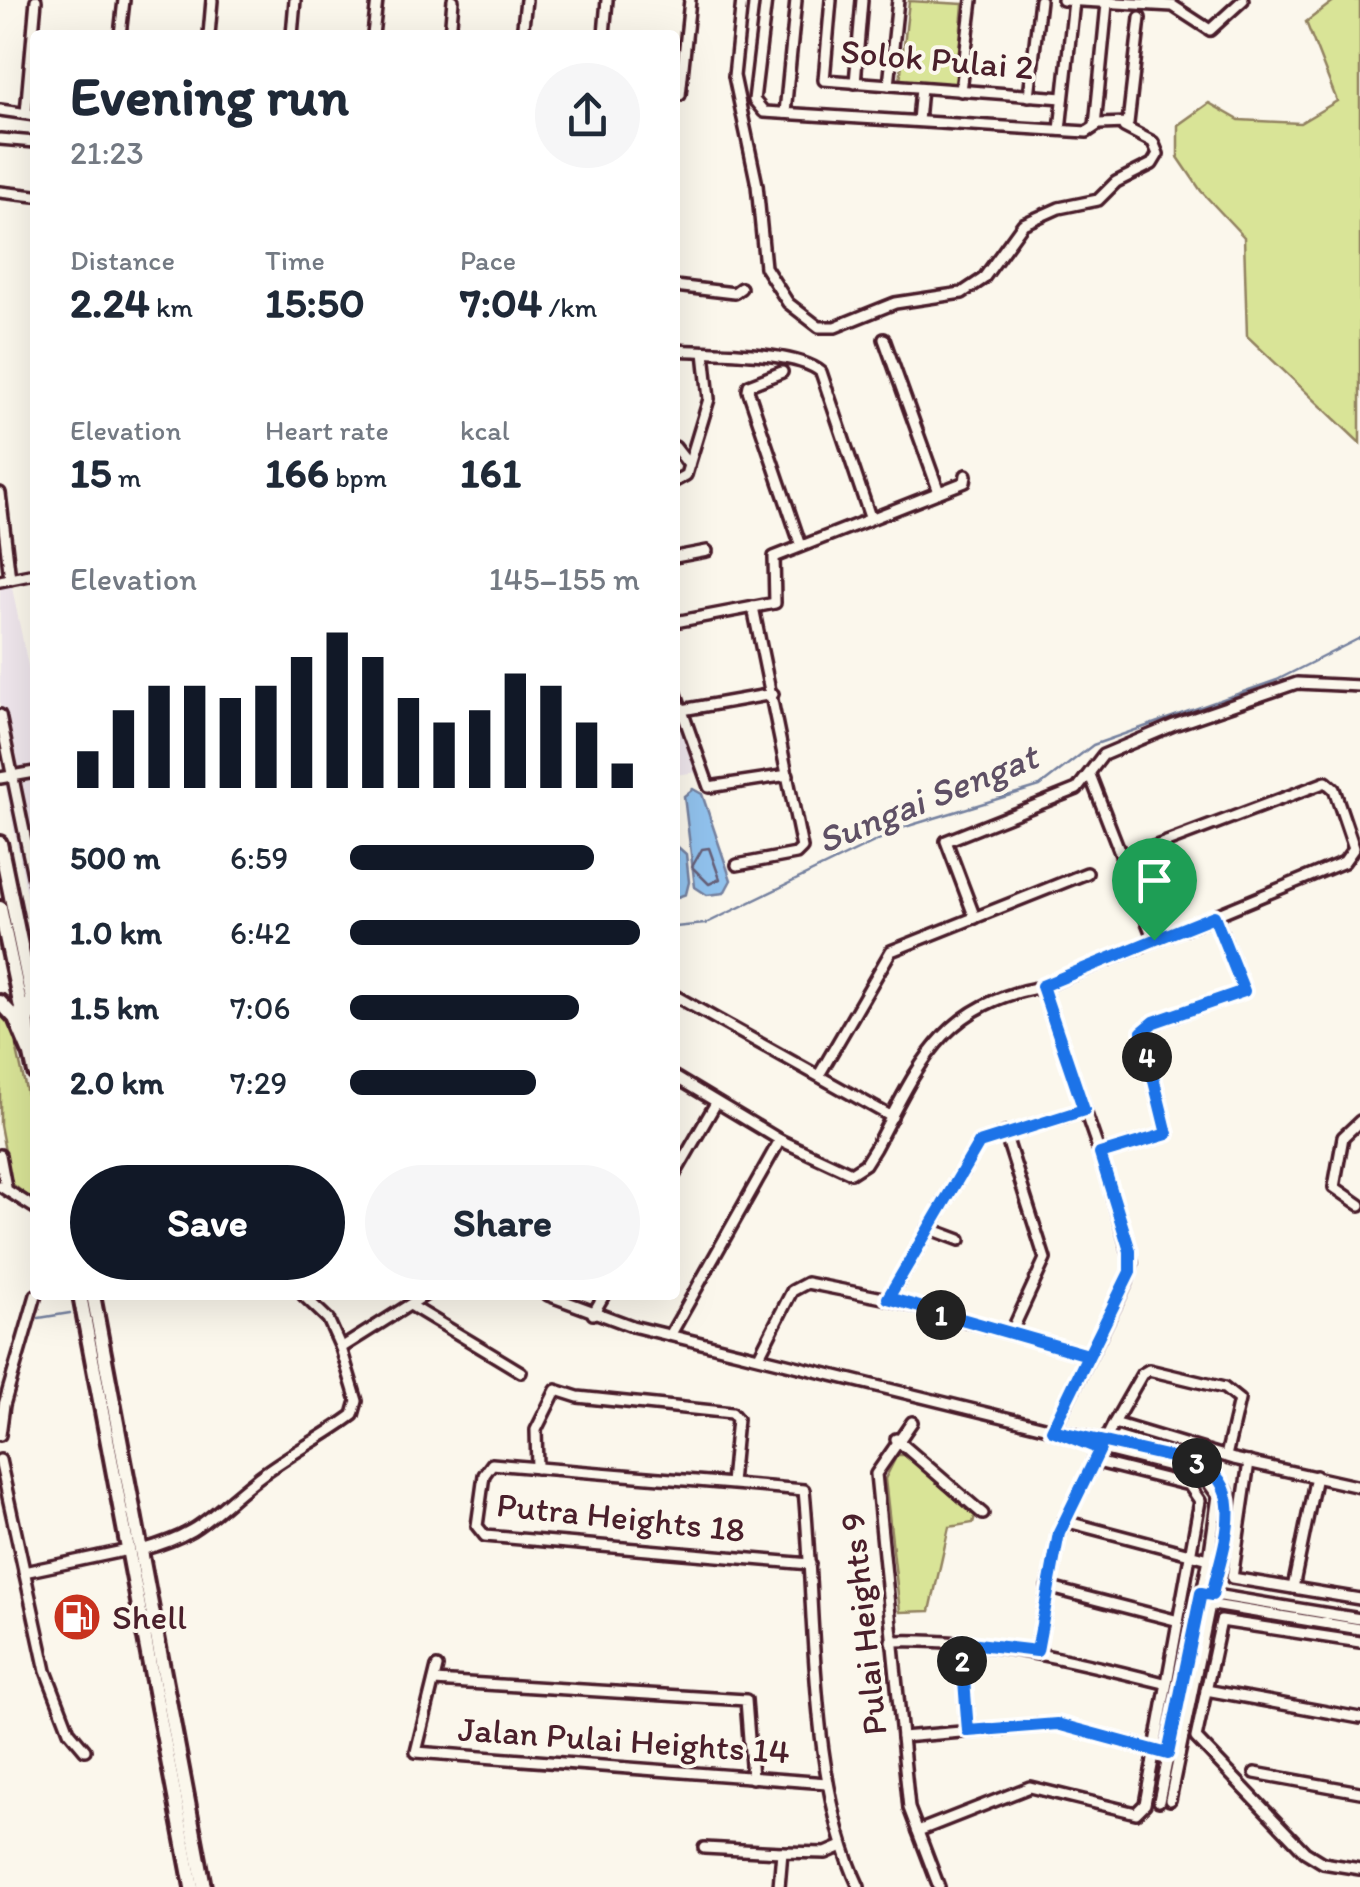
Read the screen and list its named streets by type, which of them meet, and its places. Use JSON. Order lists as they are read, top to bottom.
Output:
{
  "streets": {
    "street": [
      "Solok Pulai 2",
      "Putra Heights 18",
      "Pulai Heights 9",
      "Jalan Pulai Heights 14"
    ]
  },
  "water": ["Sungai Sengat"],
  "places": {
    "fuel station": ["Shell"]
  },
  "page": {
    "heading": ["Evening run", "21:23"],
    "stats": [
      ["Distance", "2.24 km"],
      ["Time", "15:50"],
      ["Pace", "7:04 /km"],
      ["Elevation", "15 m"],
      ["Heart rate", "166 bpm"],
      ["kcal", "161"]
    ],
    "chart": ["Elevation", "145–155 m"],
    "list": [
      {
        "name": "500 m",
        "note": "6:59"
      },
      {
        "name": "1.0 km",
        "note": "6:42"
      },
      {
        "name": "1.5 km",
        "note": "7:06"
      },
      {
        "name": "2.0 km",
        "note": "7:29"
      }
    ],
    "pins": [
      "4",
      "1",
      "3",
      "2"
    ],
    "buttons": ["Save", "Share"]
  }
}
